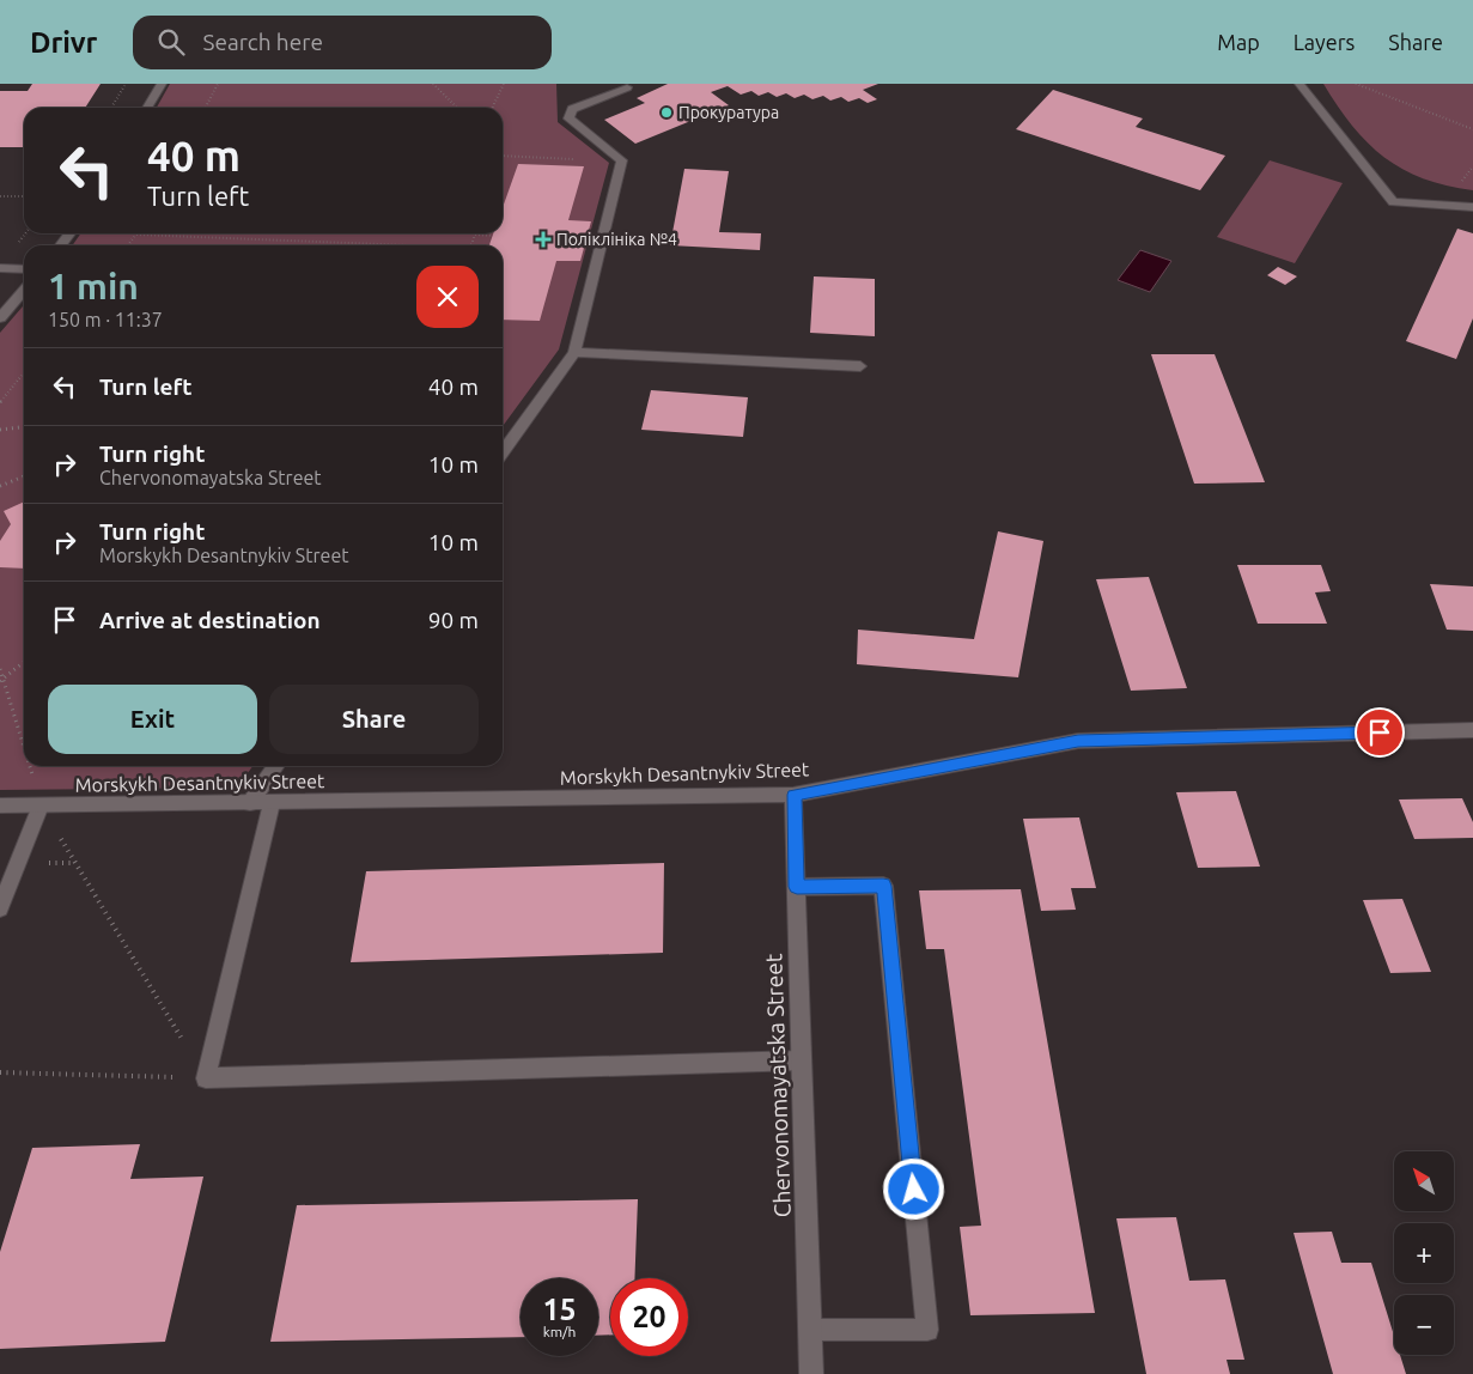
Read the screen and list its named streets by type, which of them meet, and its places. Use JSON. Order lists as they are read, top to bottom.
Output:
{
  "streets": {
    "street": ["Morskykh Desantnykiv Street", "Chervonomayatska Street"]
  },
  "crossings": [
    ["Morskykh Desantnykiv Street", "Chervonomayatska Street"]
  ],
  "places": {
    "other": ["Прокуратура"],
    "health": ["Поліклініка №4"]
  },
  "north": "top left",
  "page": {
    "header": "Drivr",
    "search": "Search here",
    "nav": ["Map", "Layers", "Share"],
    "turn": ["40 m", "Turn left"],
    "heading": ["1 min", "150 m · 11:37"],
    "list": [
      {
        "name": "Turn left",
        "value": "40 m"
      },
      {
        "name": "Turn right",
        "note": "Chervonomayatska Street",
        "value": "10 m"
      },
      {
        "name": "Turn right",
        "note": "Morskykh Desantnykiv Street",
        "value": "10 m"
      },
      {
        "name": "Arrive at destination",
        "value": "90 m"
      }
    ],
    "buttons": ["Exit", "Share"],
    "map_buttons": ["+", "−"],
    "speed": "15 km/h",
    "limit": "20"
  }
}
